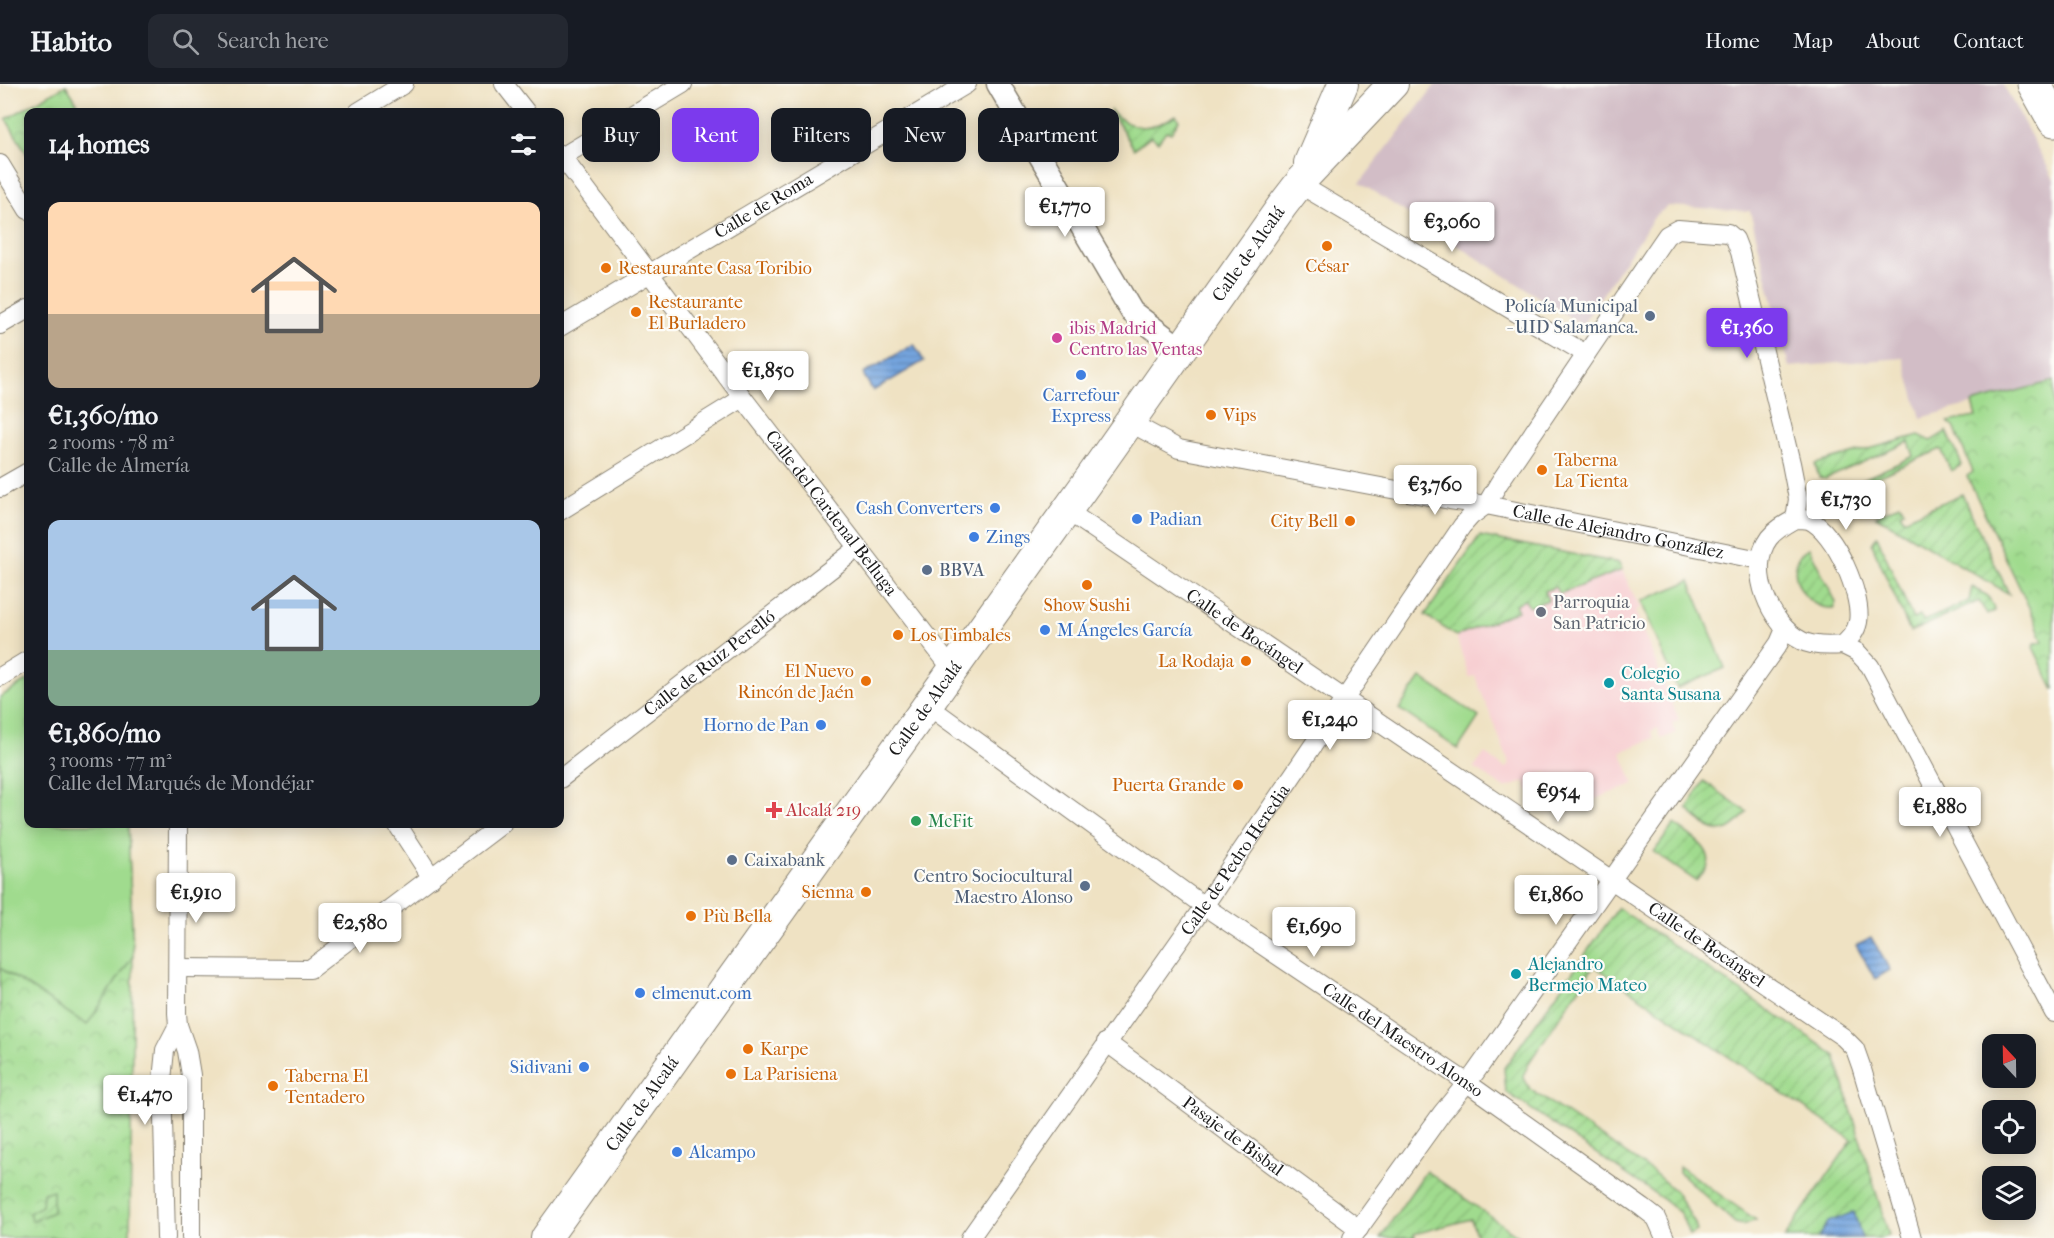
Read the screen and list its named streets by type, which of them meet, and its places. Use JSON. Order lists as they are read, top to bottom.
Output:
{
  "streets": {
    "main road": ["Calle de Alcalá"],
    "street": [
      "Calle de Roma",
      "Calle del Cardenal Belluga",
      "Calle de Alejandro González",
      "Calle de Bocángel",
      "Calle de Ruiz Perelló",
      "Calle de Pedro Heredia",
      "Calle del Maestro Alonso",
      "Pasaje de Bisbal"
    ]
  },
  "crossings": [
    ["Calle de Roma", "Calle del Cardenal Belluga"],
    ["Calle de Alcalá", "Calle del Cardenal Belluga"],
    ["Calle de Alcalá", "Calle de Alejandro González"],
    ["Calle de Alcalá", "Calle de Bocángel"],
    ["Calle de Alcalá", "Calle del Maestro Alonso"],
    ["Calle del Cardenal Belluga", "Calle de Ruiz Perelló"],
    ["Calle de Alejandro González", "Calle de Pedro Heredia"],
    ["Calle de Bocángel", "Calle de Pedro Heredia"],
    ["Calle de Pedro Heredia", "Calle del Maestro Alonso"],
    ["Calle de Pedro Heredia", "Pasaje de Bisbal"]
  ],
  "places": {
    "other": [
      "César",
      "Restaurante Casa Toribio",
      "Restaurante El Burladero",
      "Policía Municipal - UID Salamanca.",
      "ibis Madrid Centro las Ventas",
      "Carrefour Express",
      "Vips",
      "Taberna La Tienta",
      "Cash Converters",
      "Padian",
      "City Bell",
      "Zings",
      "BBVA",
      "Show Sushi",
      "Parroquia San Patricio",
      "M Ángeles García",
      "Los Timbales",
      "La Rodaja",
      "El Nuevo Rincón de Jaén",
      "Colegio Santa Susana",
      "Horno de Pan",
      "Puerta Grande",
      "McFit",
      "Caixabank",
      "Centro Sociocultural Maestro Alonso",
      "Sienna",
      "Più Bella",
      "Alejandro Bermejo Mateo",
      "elmenut.com",
      "Karpe",
      "Sidivani",
      "La Parisiena",
      "Taberna El Tentadero",
      "Alcampo"
    ],
    "health": ["Alcalá 219"]
  },
  "north": "top",
  "page": {
    "header": "Habito",
    "search": "Search here",
    "nav": [
      "Home",
      "Map",
      "About",
      "Contact"
    ],
    "chip": [
      "Buy",
      "Rent",
      "Filters",
      "New",
      "Apartment"
    ],
    "heading": "14 homes",
    "list": [
      {
        "name": "€1,360/mo",
        "note": "2 rooms · 78 m² · Calle de Almería"
      },
      {
        "name": "€1,860/mo",
        "note": "3 rooms · 77 m² · Calle del Marqués de Mondéjar"
      }
    ],
    "price": [
      "€1,770",
      "€3,060",
      "€1,360",
      "€1,850",
      "€3,760",
      "€1,730",
      "€1,240",
      "€954",
      "€1,880",
      "€1,910",
      "€1,860",
      "€2,580",
      "€1,690",
      "€1,470"
    ]
  }
}
